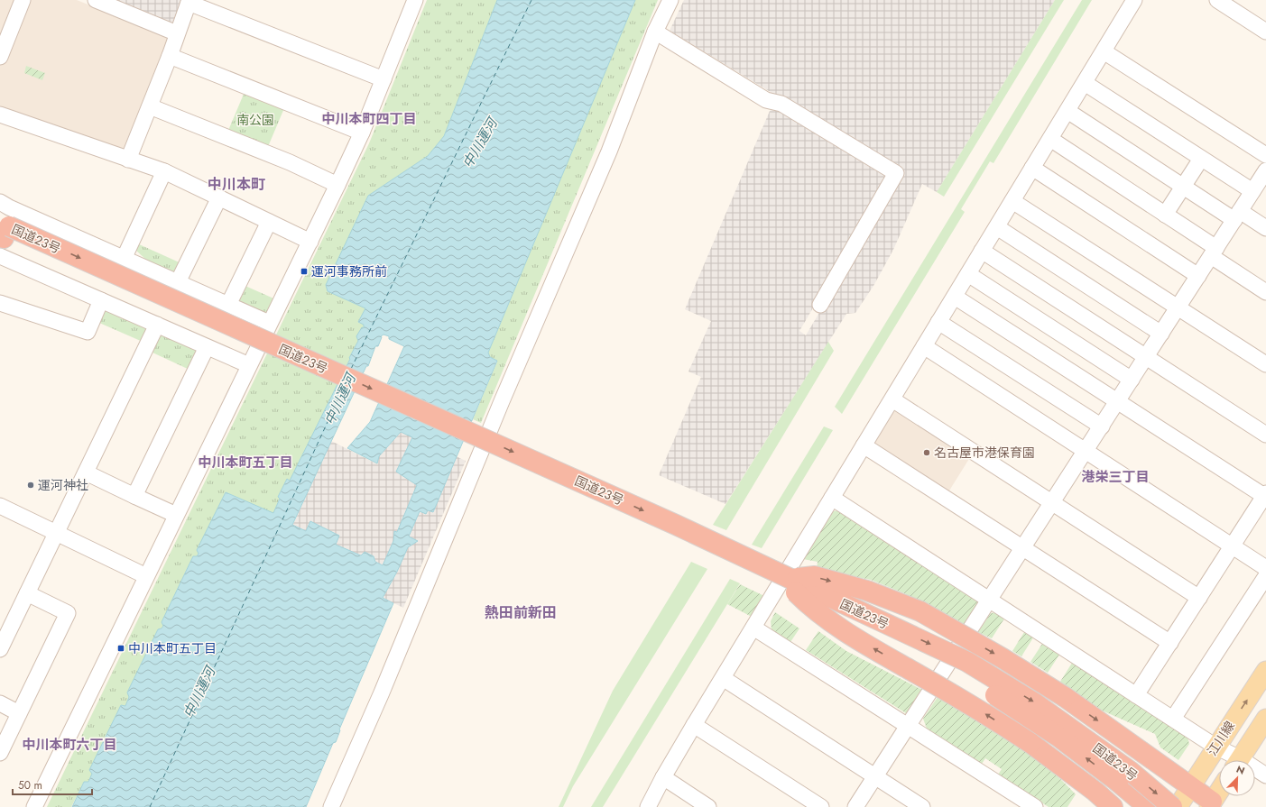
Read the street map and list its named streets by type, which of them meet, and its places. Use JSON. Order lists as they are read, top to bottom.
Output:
{
  "streets": {
    "highway": ["国道23号"],
    "main road": ["江川線"]
  },
  "districts": [
    "中川本町四丁目",
    "中川本町",
    "中川本町五丁目",
    "港栄三丁目",
    "熱田前新田",
    "中川本町六丁目"
  ],
  "water": ["中川運河"],
  "parks": ["南公園"],
  "places": {
    "transit": ["運河事務所前", "中川本町五丁目"],
    "other": ["名古屋市港保育園", "運河神社"]
  },
  "scale_bar": "50 m",
  "north": "top right"
}
